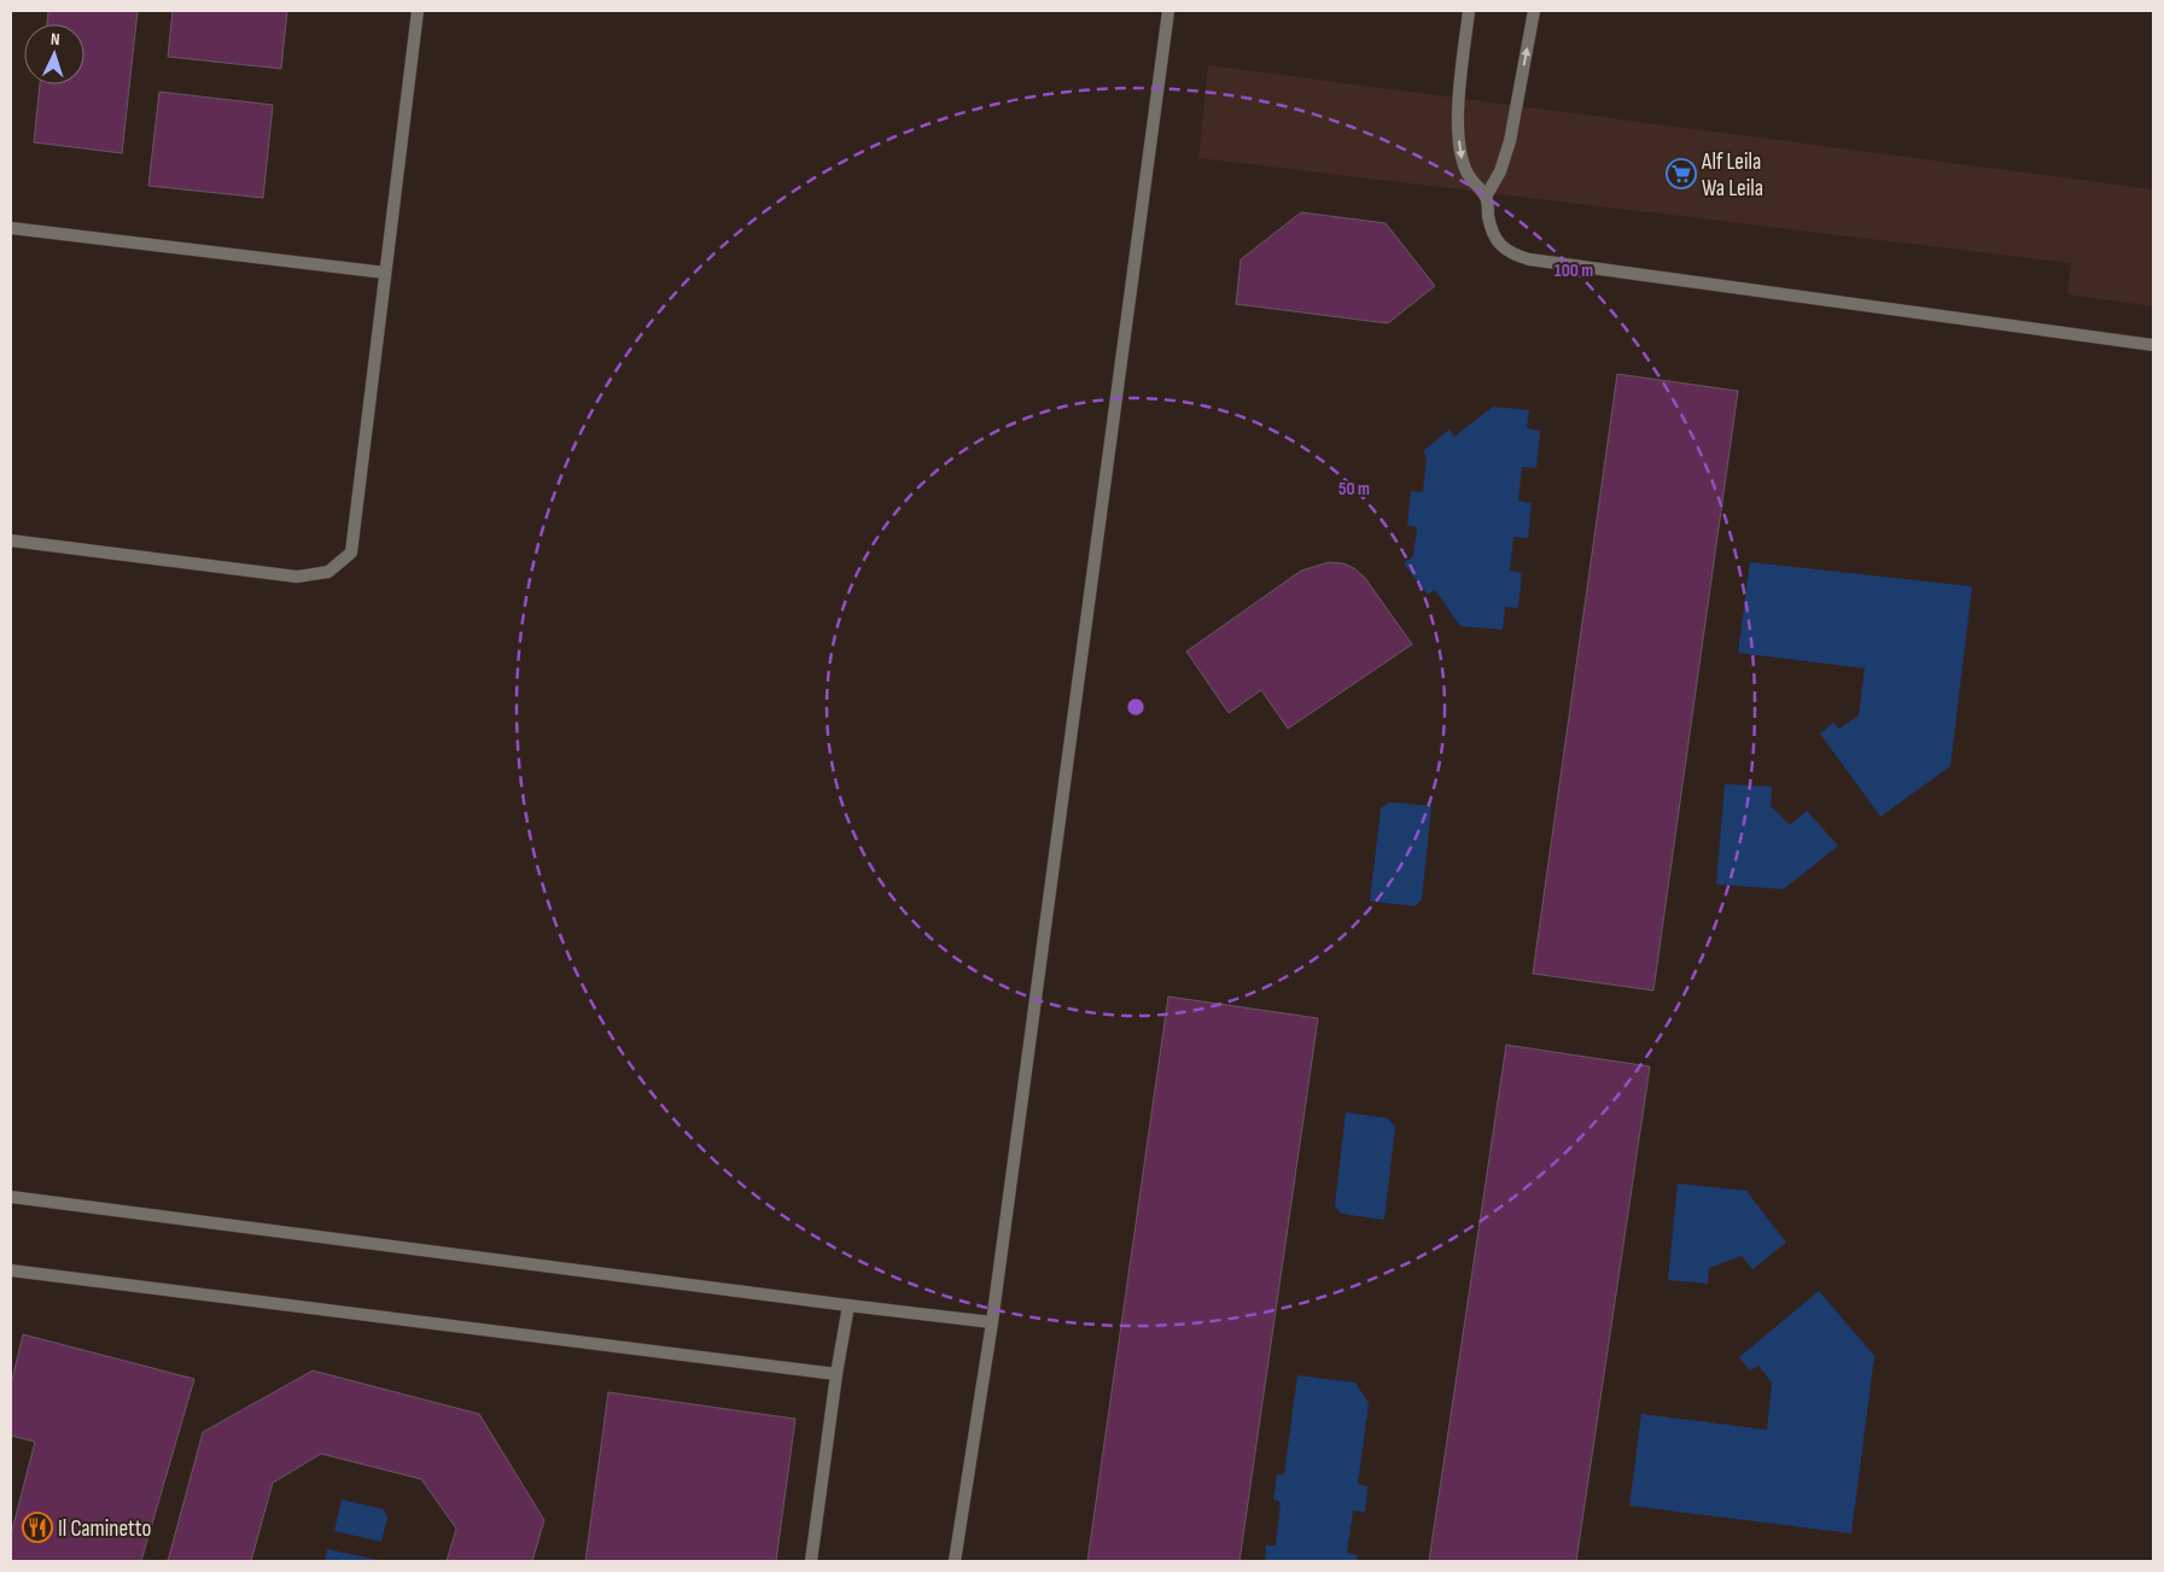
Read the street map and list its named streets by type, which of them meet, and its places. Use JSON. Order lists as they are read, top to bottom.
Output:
{
  "places": {
    "supermarket": ["Alf Leila Wa Leila"],
    "restaurant": ["Il Caminetto"]
  },
  "north": "top",
  "rings": ["100 m", "50 m"]
}
